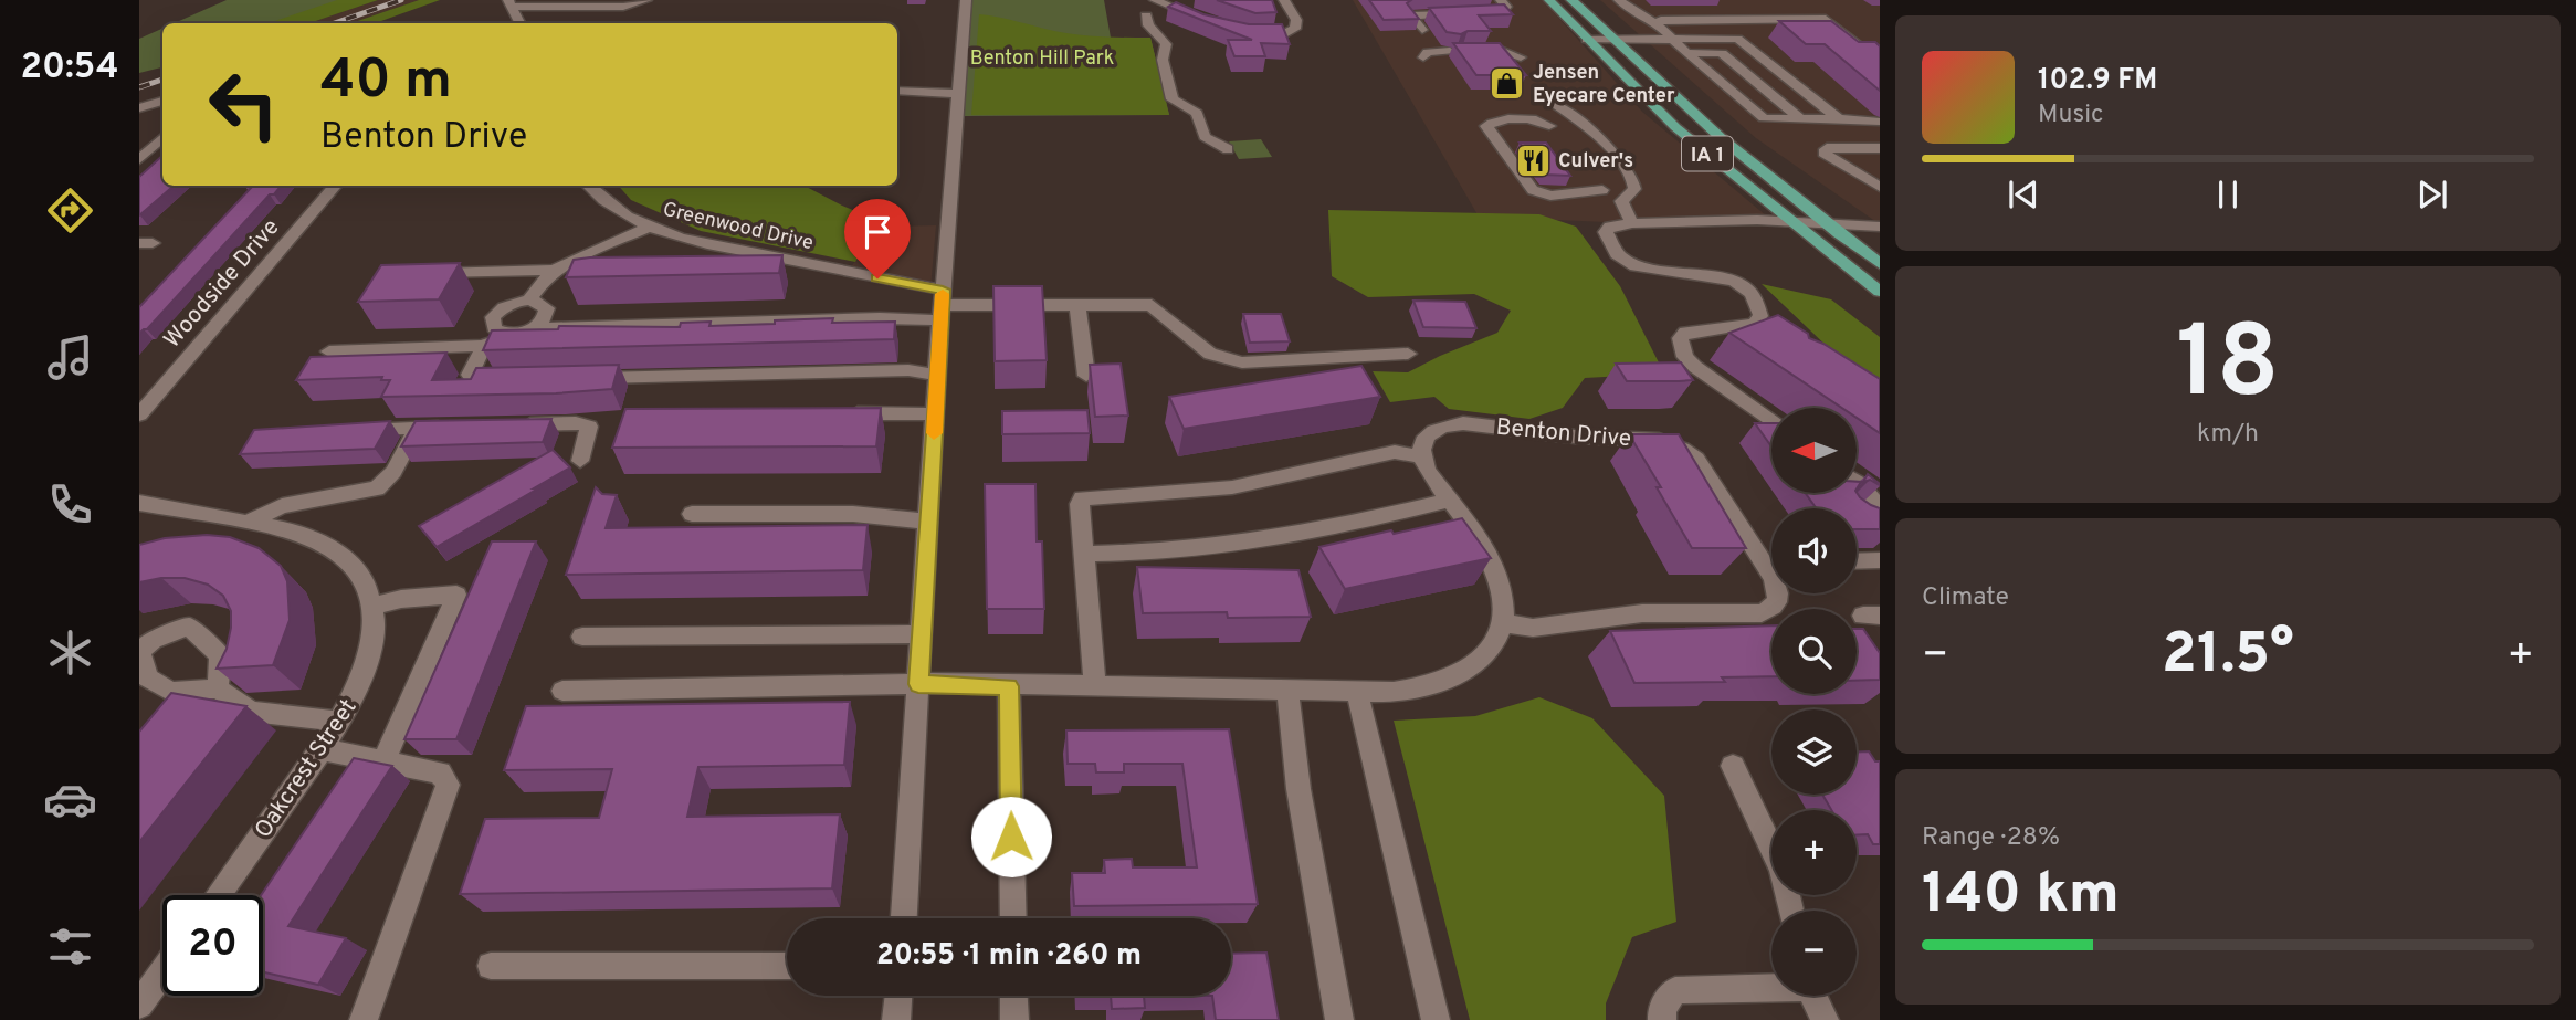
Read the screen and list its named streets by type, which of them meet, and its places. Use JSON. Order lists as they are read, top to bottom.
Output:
{
  "streets": {
    "main road": ["IA 1"],
    "street": [
      "Greenwood Drive",
      "Woodside Drive",
      "Benton Drive",
      "Oakcrest Street"
    ]
  },
  "parks": ["Benton Hill Park"],
  "places": {
    "shop": ["Jensen Eyecare Center"],
    "restaurant": ["Culver's"]
  },
  "north": "left",
  "page": {
    "tabs": "20:54",
    "turn": ["40 m", "Benton Drive"],
    "song": ["102.9 FM", "Music"],
    "tile": [
      ["18", "km/h"],
      "Climate",
      ["Range · 28%", "140 km"]
    ],
    "map_buttons": ["+", "−"],
    "heat": ["−", "21.5°", "+"],
    "limit": "20",
    "trip": "20:55 · 1 min · 260 m"
  }
}
